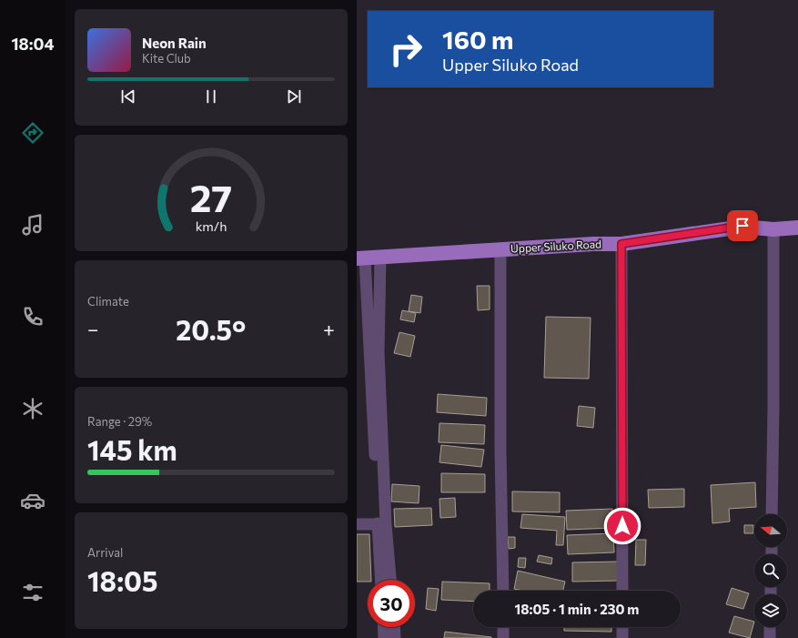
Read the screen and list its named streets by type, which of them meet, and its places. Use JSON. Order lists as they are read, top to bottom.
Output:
{
  "streets": {
    "main road": ["Upper Siluko Road"]
  },
  "north": "left",
  "page": {
    "tabs": "18:04",
    "turn": ["160 m", "Upper Siluko Road"],
    "song": ["Neon Rain", "Kite Club"],
    "tile": [
      "Climate",
      ["Range · 29%", "145 km"],
      ["Arrival", "18:05"]
    ],
    "heat": ["−", "20.5°", "+"],
    "limit": "30",
    "trip": "18:05 · 1 min · 230 m",
    "gauge": ["27", "km/h"]
  }
}
